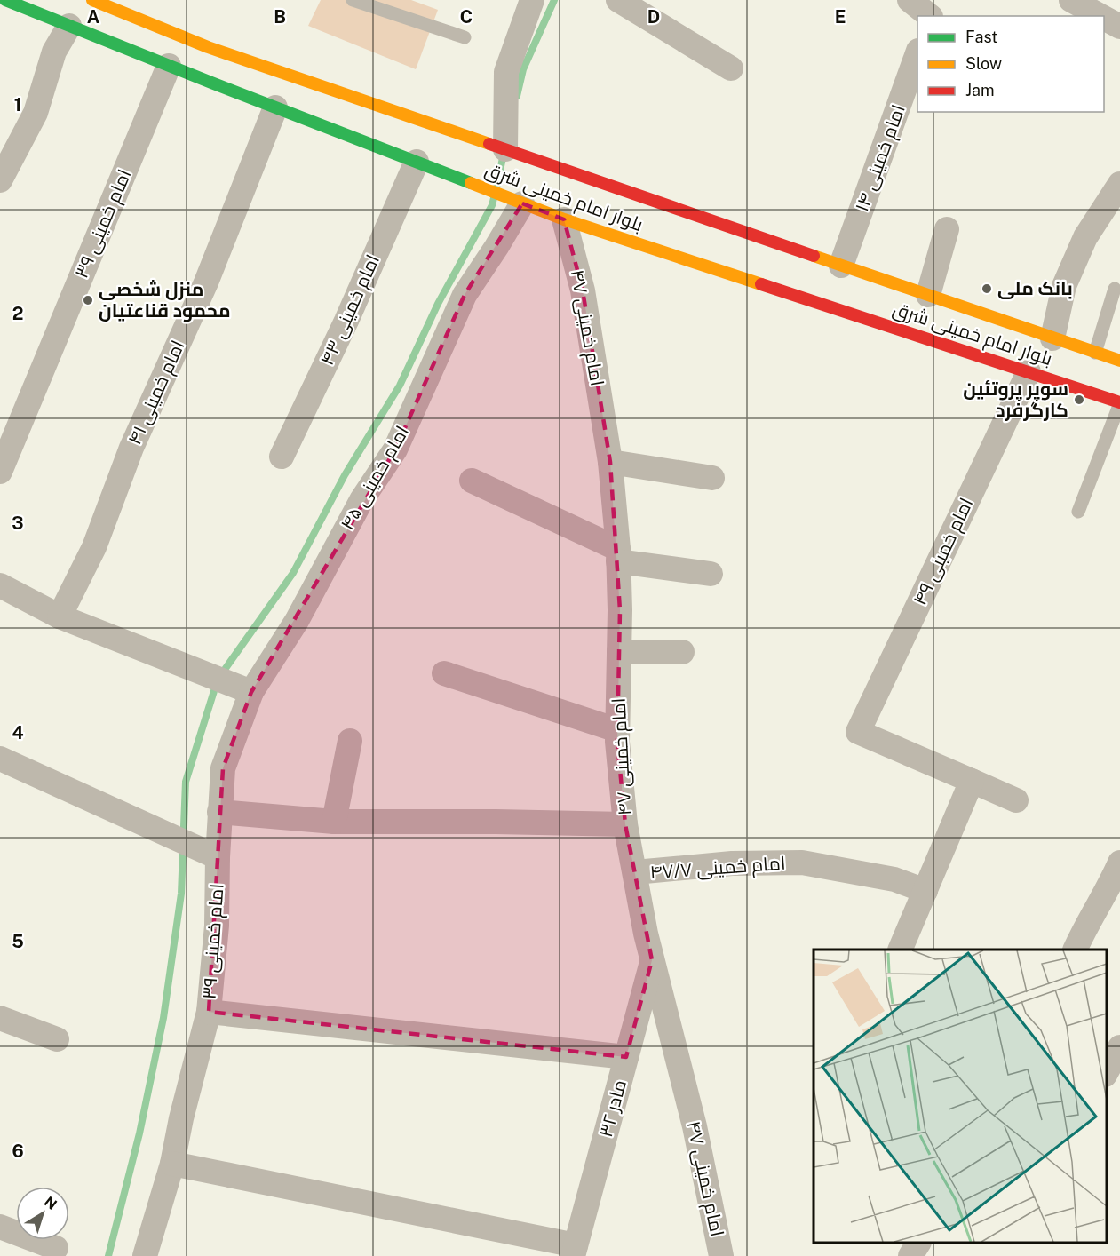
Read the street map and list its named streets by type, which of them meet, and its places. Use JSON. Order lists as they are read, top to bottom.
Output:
{
  "streets": {
    "main road": ["بلوار امام خمینی شرق"],
    "street": [
      "امام خمینی ۱۴",
      "امام خمینی ۳۹",
      "امام خمینی ۴۳",
      "امام خمینی ۴۷",
      "امام خمینی ۴۱",
      "امام خمینی ۴۵",
      "امام خمینی ۴۹",
      "امام خمینی ۴۷/۷",
      "مادر ۳۲"
    ]
  },
  "crossings": [
    ["امام خمینی ۱۴", "بلوار امام خمینی شرق"],
    ["بلوار امام خمینی شرق", "امام خمینی ۳۹"],
    ["بلوار امام خمینی شرق", "امام خمینی ۴۳"],
    ["بلوار امام خمینی شرق", "امام خمینی ۴۷"],
    ["بلوار امام خمینی شرق", "امام خمینی ۴۱"],
    ["بلوار امام خمینی شرق", "امام خمینی ۴۵"],
    ["بلوار امام خمینی شرق", "امام خمینی ۴۹"],
    ["امام خمینی ۳۹", "امام خمینی ۴۵"],
    ["امام خمینی ۴۷", "امام خمینی ۴۷/۷"],
    ["امام خمینی ۴۷", "مادر ۳۲"]
  ],
  "places": ["بانک ملی", "منزل شخصی محمود قناعتیان", "سوپر پروتئین کارگرفرد"],
  "legend": ["Fast", "Slow", "Jam"],
  "north": "top right",
  "grid": {
    "columns": [
      "A",
      "B",
      "C",
      "D",
      "E"
    ],
    "rows": [
      "1",
      "2",
      "3",
      "4",
      "5",
      "6"
    ]
  }
}
